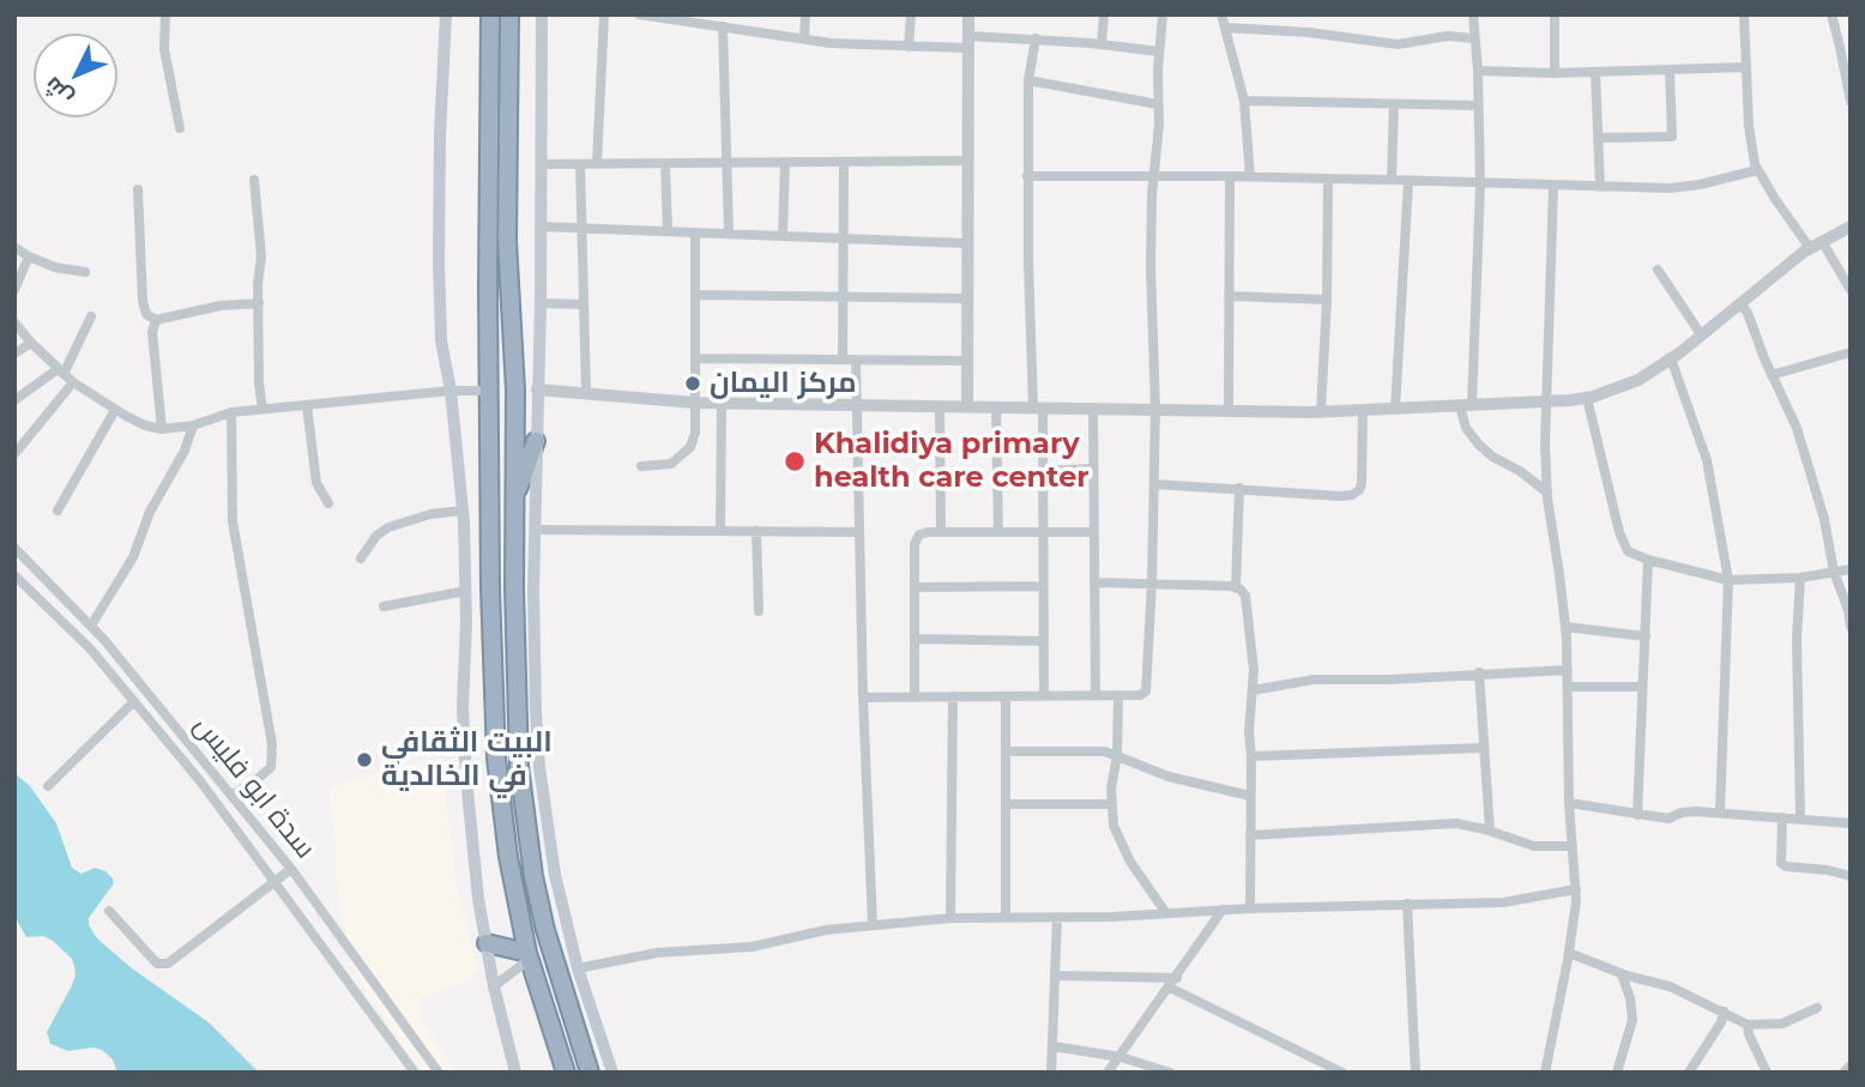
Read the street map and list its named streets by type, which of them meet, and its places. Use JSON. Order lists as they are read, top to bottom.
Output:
{
  "streets": {
    "street": ["سدة ابو فليس"]
  },
  "places": ["مركز اليمان", "Khalidiya primary health care center", "البيت الثقافي في الخالدية"],
  "north": "bottom left"
}
